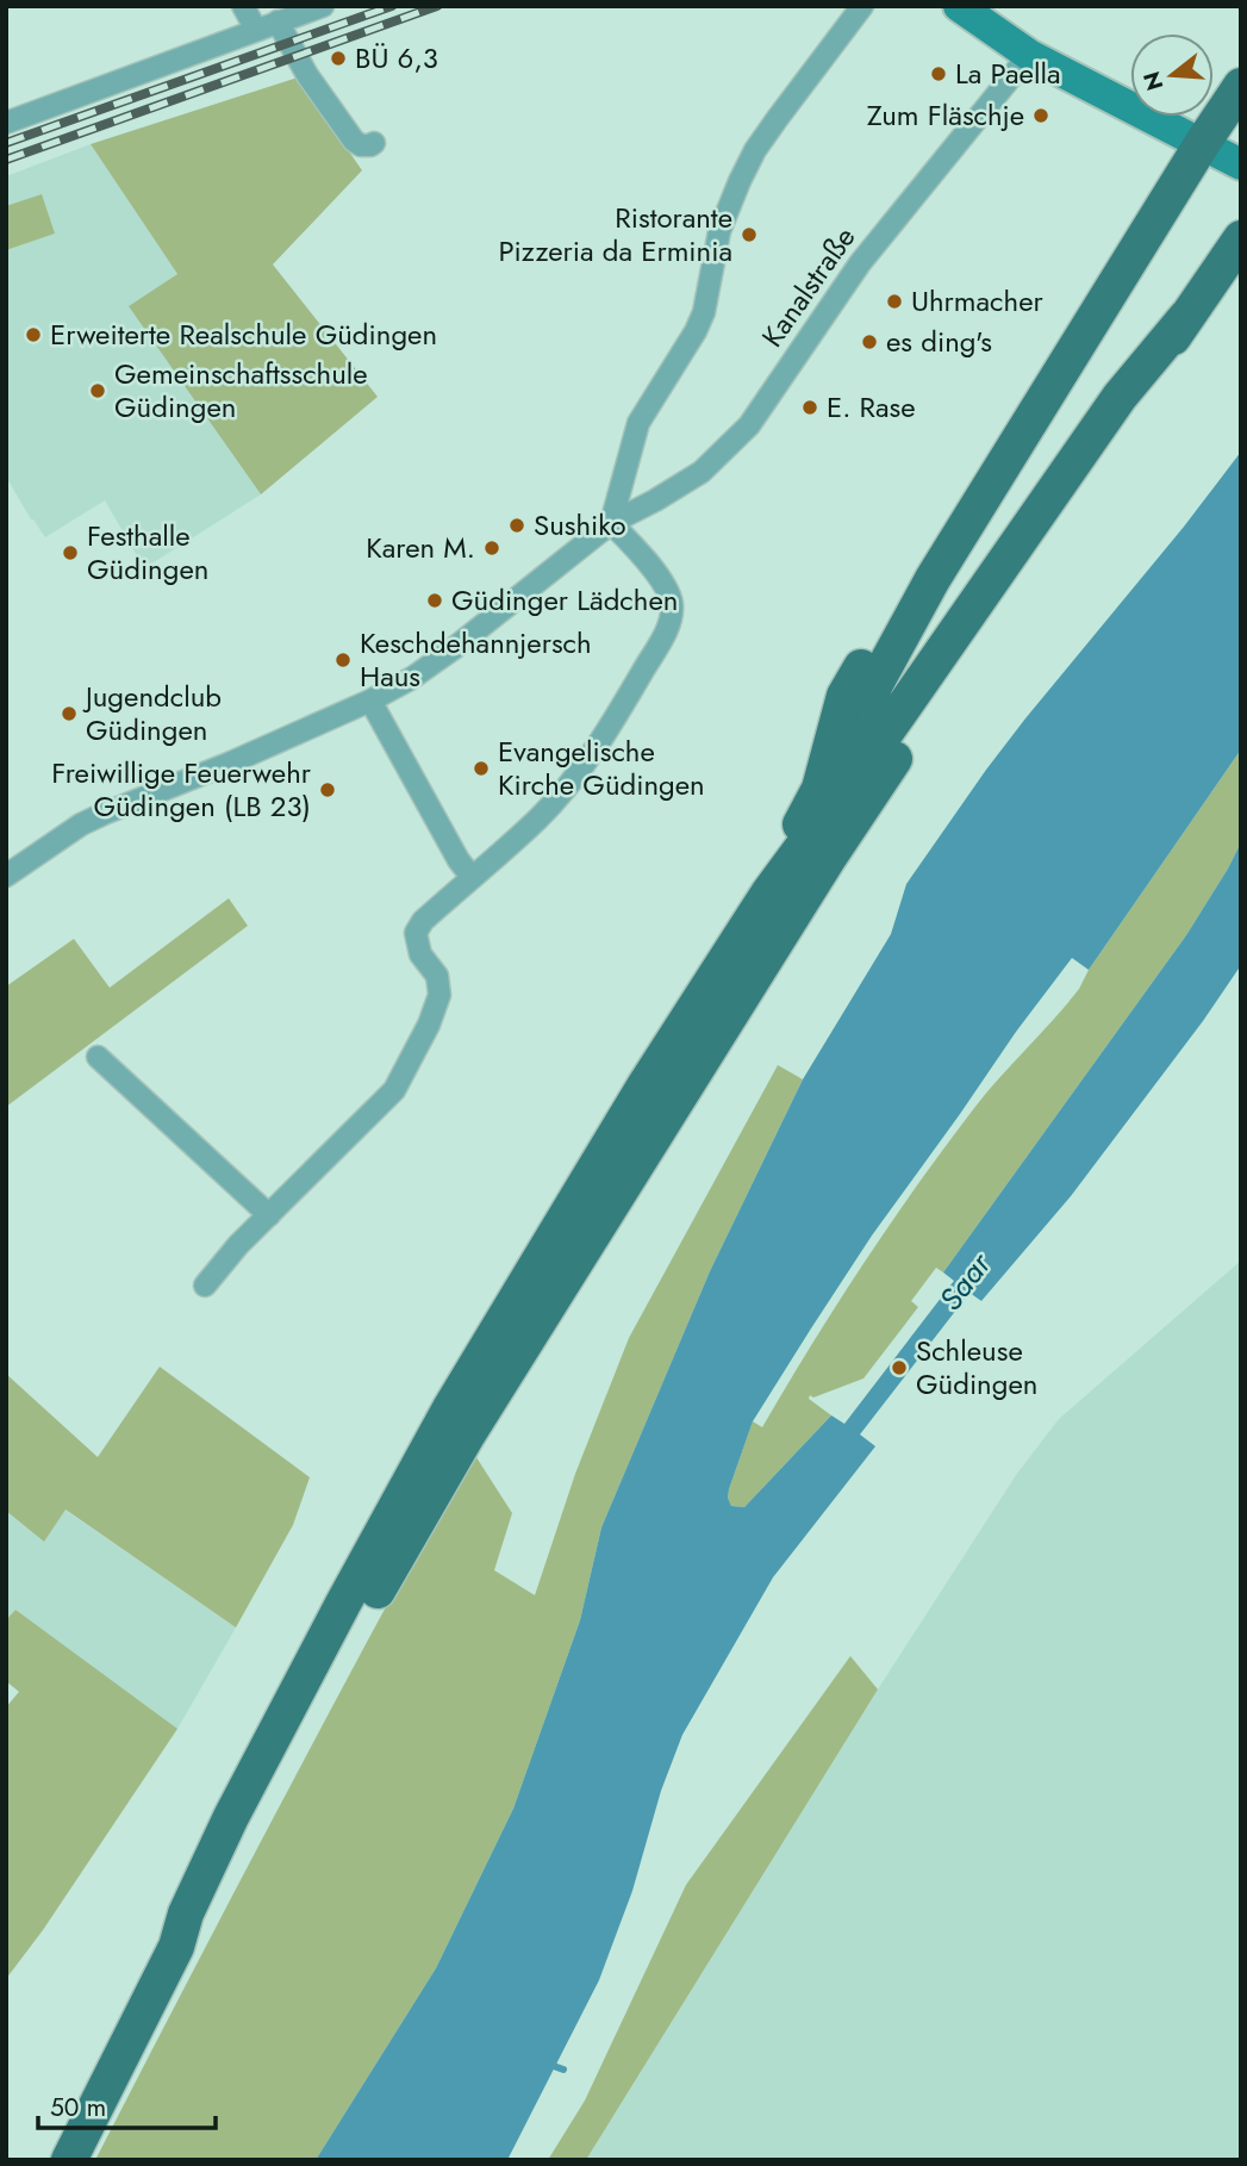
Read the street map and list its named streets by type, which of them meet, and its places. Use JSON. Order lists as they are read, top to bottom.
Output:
{
  "streets": {
    "street": ["Kanalstraße"]
  },
  "water": ["Saar"],
  "places": [
    "BÜ 6,3",
    "La Paella",
    "Zum Fläschje",
    "Ristorante Pizzeria da Erminia",
    "Uhrmacher",
    "Erweiterte Realschule Güdingen",
    "es ding's",
    "Gemeinschaftsschule Güdingen",
    "E. Rase",
    "Sushiko",
    "Karen M.",
    "Festhalle Güdingen",
    "Güdinger Lädchen",
    "Keschdehannjersch Haus",
    "Jugendclub Güdingen",
    "Evangelische Kirche Güdingen",
    "Freiwillige Feuerwehr Güdingen (LB 23)",
    "Schleuse Güdingen"
  ],
  "scale_bar": "50 m",
  "north": "left"
}
